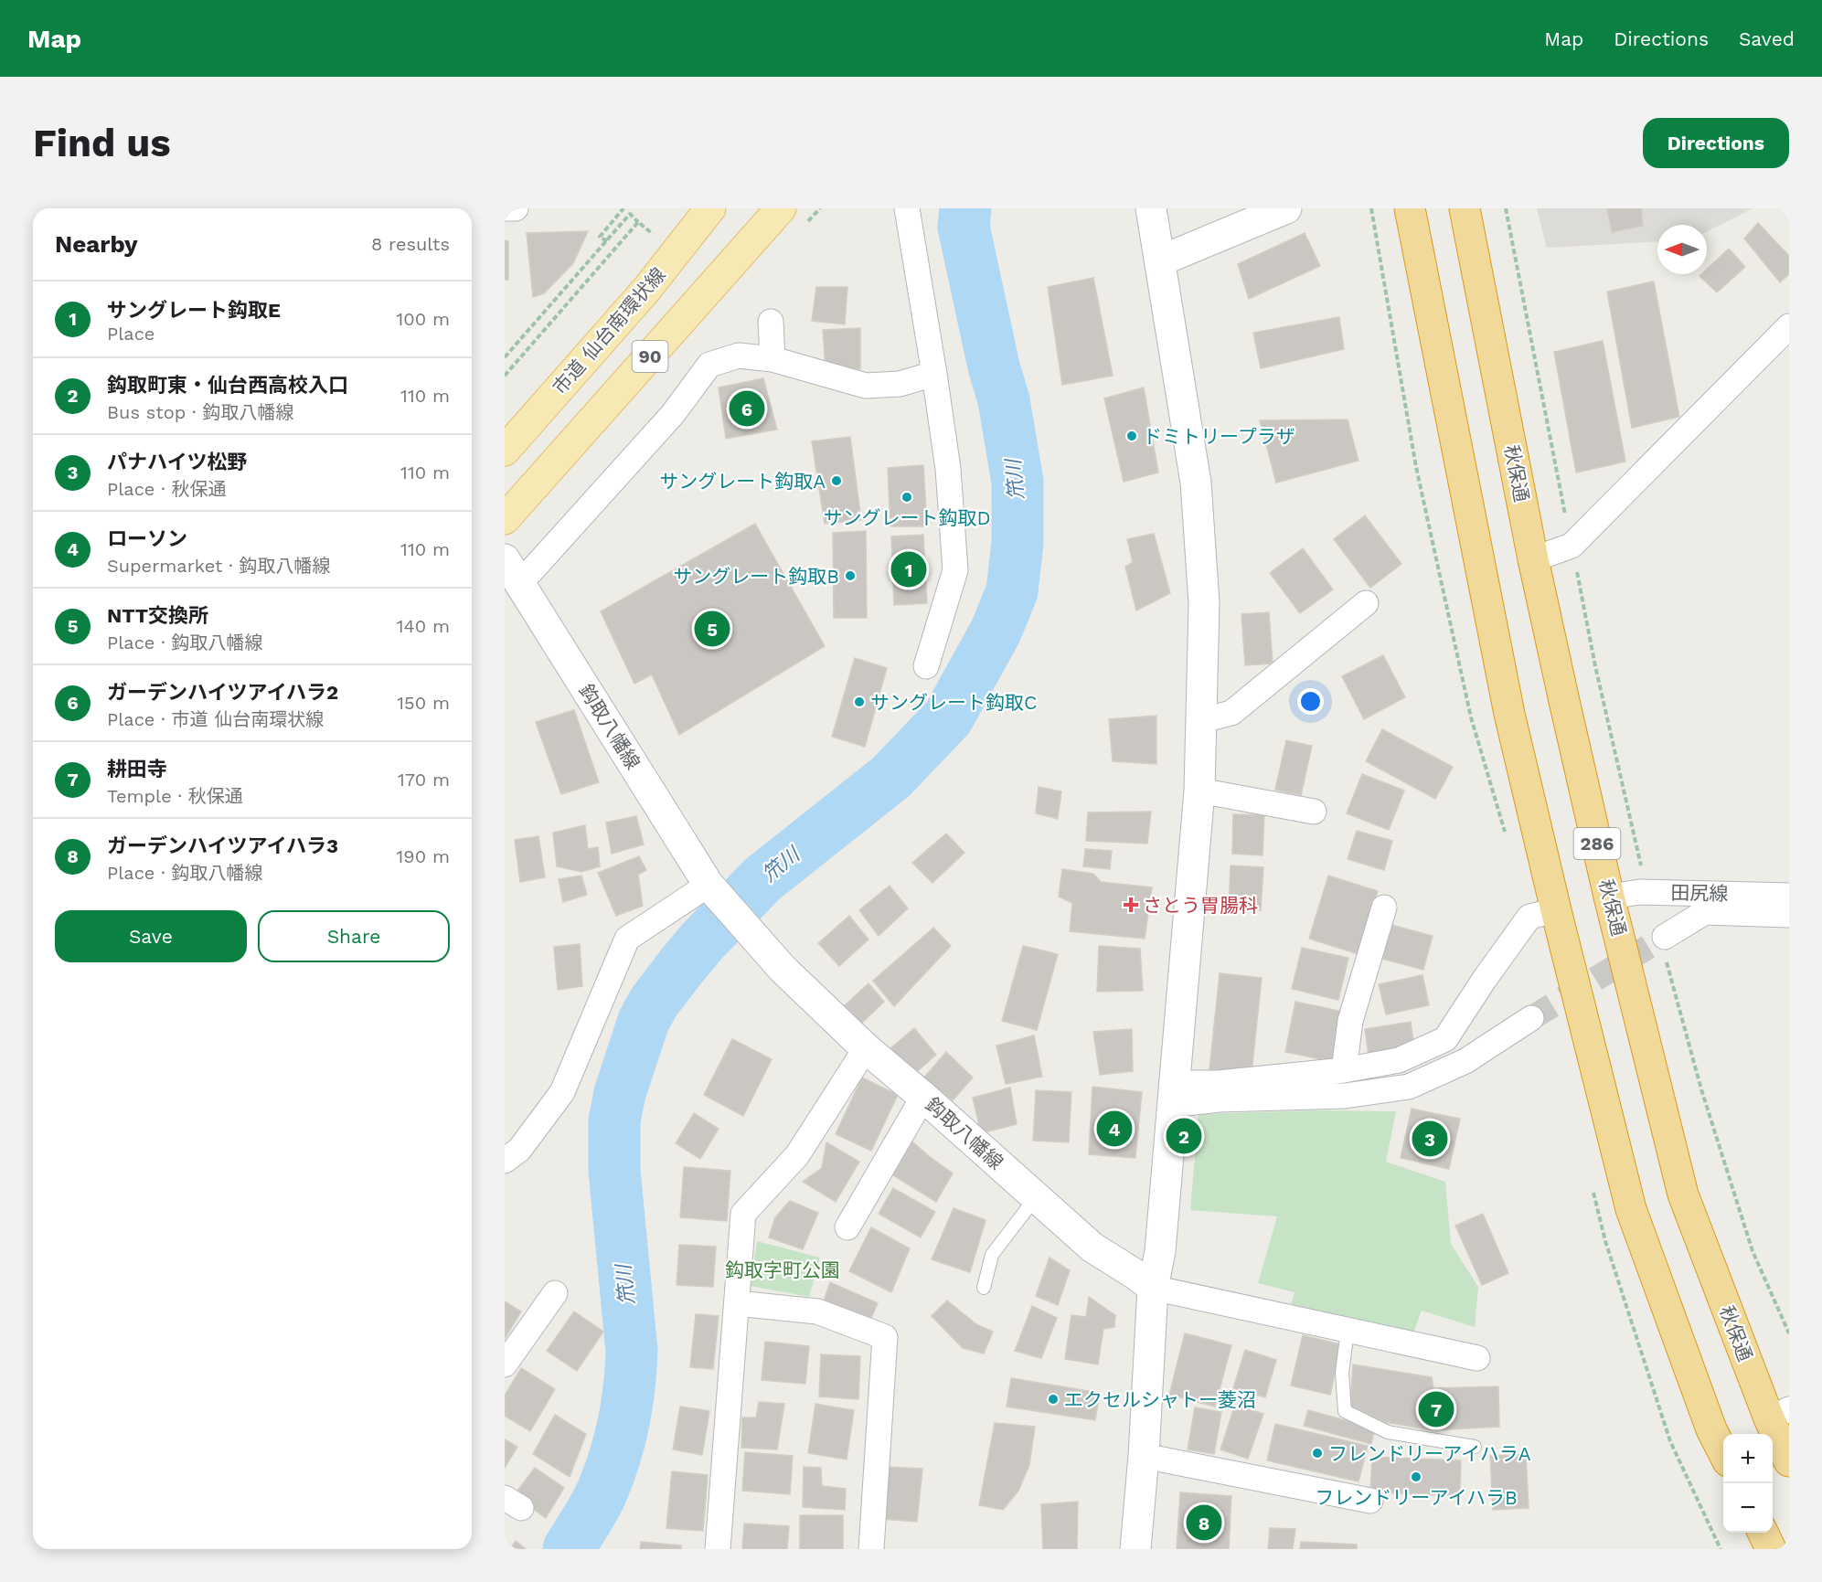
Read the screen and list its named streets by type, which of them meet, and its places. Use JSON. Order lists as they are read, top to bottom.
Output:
{
  "streets": {
    "highway": ["秋保通", "286"],
    "main road": ["市道 仙台南環状線", "90"],
    "street": ["鈎取八幡線", "田尻線"]
  },
  "crossings": [
    ["秋保通", "田尻線"]
  ],
  "water": ["笊川"],
  "parks": ["鈎取字町公園"],
  "places": {
    "other": [
      "ドミトリープラザ",
      "サングレート鈎取A",
      "サングレート鈎取D",
      "サングレート鈎取B",
      "サングレート鈎取C",
      "エクセルシャトー菱沼",
      "フレンドリーアイハラA",
      "フレンドリーアイハラB"
    ],
    "health": ["さとう胃腸科"]
  },
  "north": "left",
  "page": {
    "header": "Map",
    "nav": ["Map", "Directions", "Saved"],
    "buttons": [
      "Directions",
      ["Save", "Share"]
    ],
    "title": "Find us",
    "heading": ["Nearby", "8 results"],
    "list": [
      {
        "mark": "1",
        "name": "サングレート鈎取E",
        "note": "Place",
        "value": "100 m"
      },
      {
        "mark": "2",
        "name": "鈎取町東・仙台西高校入口",
        "note": "Bus stop · 鈎取八幡線",
        "value": "110 m"
      },
      {
        "mark": "3",
        "name": "パナハイツ松野",
        "note": "Place · 秋保通",
        "value": "110 m"
      },
      {
        "mark": "4",
        "name": "ローソン",
        "note": "Supermarket · 鈎取八幡線",
        "value": "110 m"
      },
      {
        "mark": "5",
        "name": "NTT交換所",
        "note": "Place · 鈎取八幡線",
        "value": "140 m"
      },
      {
        "mark": "6",
        "name": "ガーデンハイツアイハラ2",
        "note": "Place · 市道 仙台南環状線",
        "value": "150 m"
      },
      {
        "mark": "7",
        "name": "耕田寺",
        "note": "Temple · 秋保通",
        "value": "170 m"
      },
      {
        "mark": "8",
        "name": "ガーデンハイツアイハラ3",
        "note": "Place · 鈎取八幡線",
        "value": "190 m"
      }
    ],
    "pins": [
      "6",
      "1",
      "5",
      "4",
      "2",
      "3",
      "7",
      "8"
    ],
    "map_buttons": ["+", "−"]
  }
}
